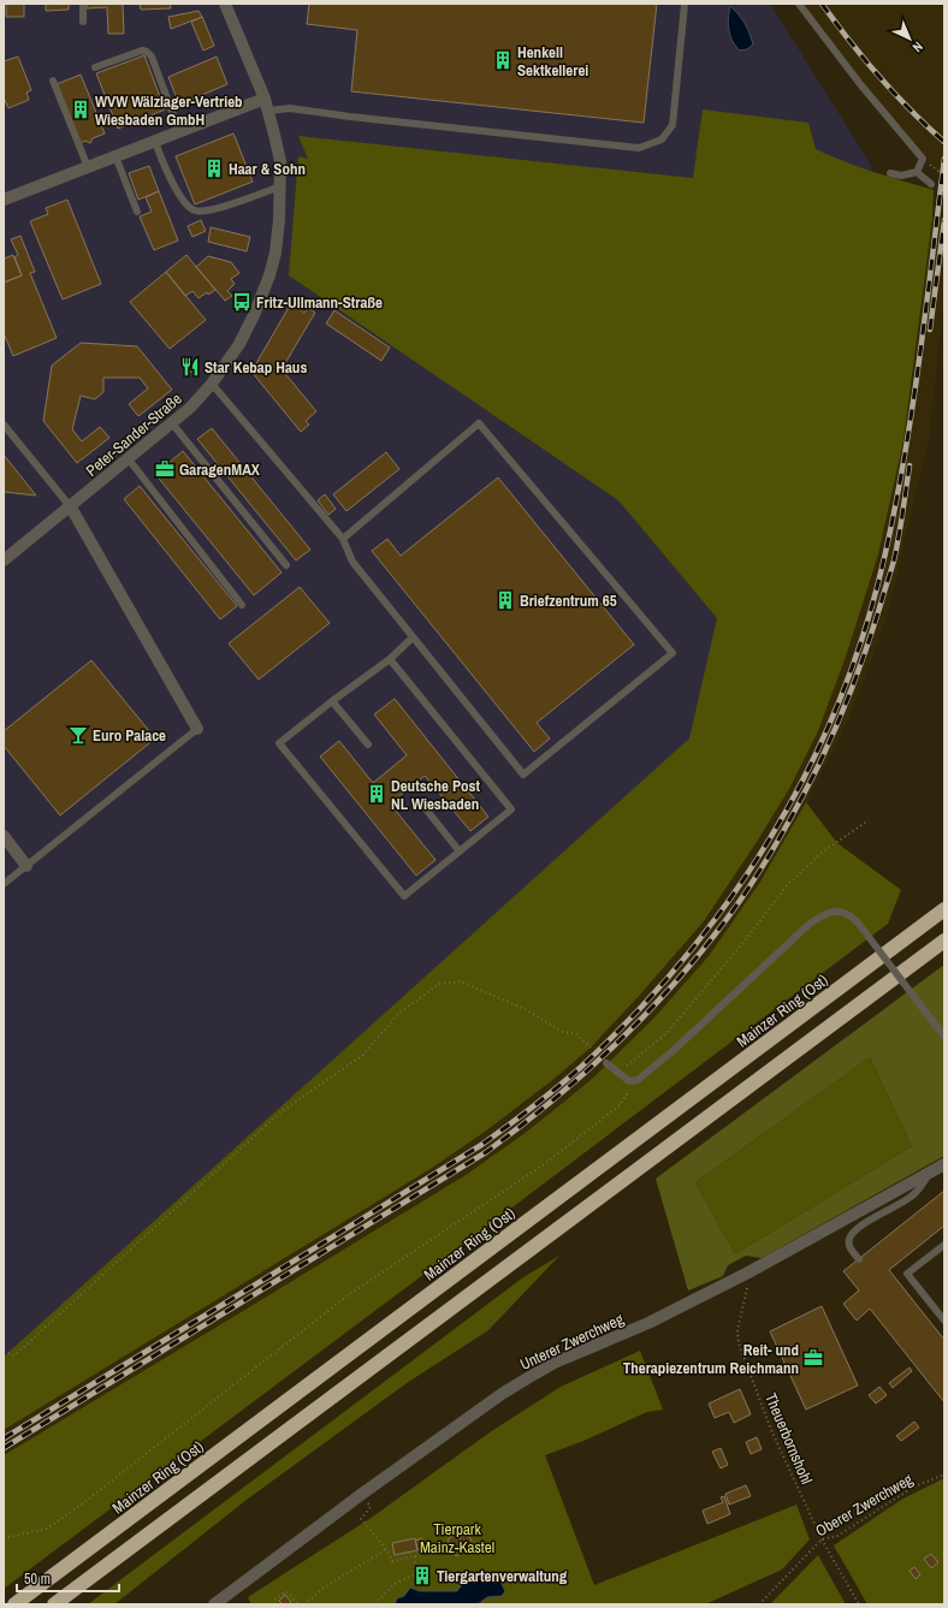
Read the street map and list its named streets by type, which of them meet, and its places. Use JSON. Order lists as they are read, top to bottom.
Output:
{
  "streets": {
    "highway": ["Mainzer Ring (Ost)"],
    "street": ["Peter-Sander-Straße", "Unterer Zwerchweg"],
    "path": ["Theuerbornshohl", "Oberer Zwerchweg"]
  },
  "crossings": [
    ["Unterer Zwerchweg", "Theuerbornshohl"],
    ["Theuerbornshohl", "Oberer Zwerchweg"]
  ],
  "parks": ["Tierpark Mainz-Kastel"],
  "places": {
    "building": [
      "Henkell Sektkellerei",
      "WVW Wälzlager-Vertrieb Wiesbaden GmbH",
      "Haar & Sohn",
      "Briefzentrum 65",
      "Deutsche Post NL Wiesbaden",
      "Tiergartenverwaltung"
    ],
    "bus stop": ["Fritz-Ullmann-Straße"],
    "restaurant": ["Star Kebap Haus"],
    "office": ["GaragenMAX", "Reit- und Therapiezentrum Reichmann"],
    "bar": ["Euro Palace"]
  },
  "scale_bar": "50 m",
  "north": "bottom right"
}
